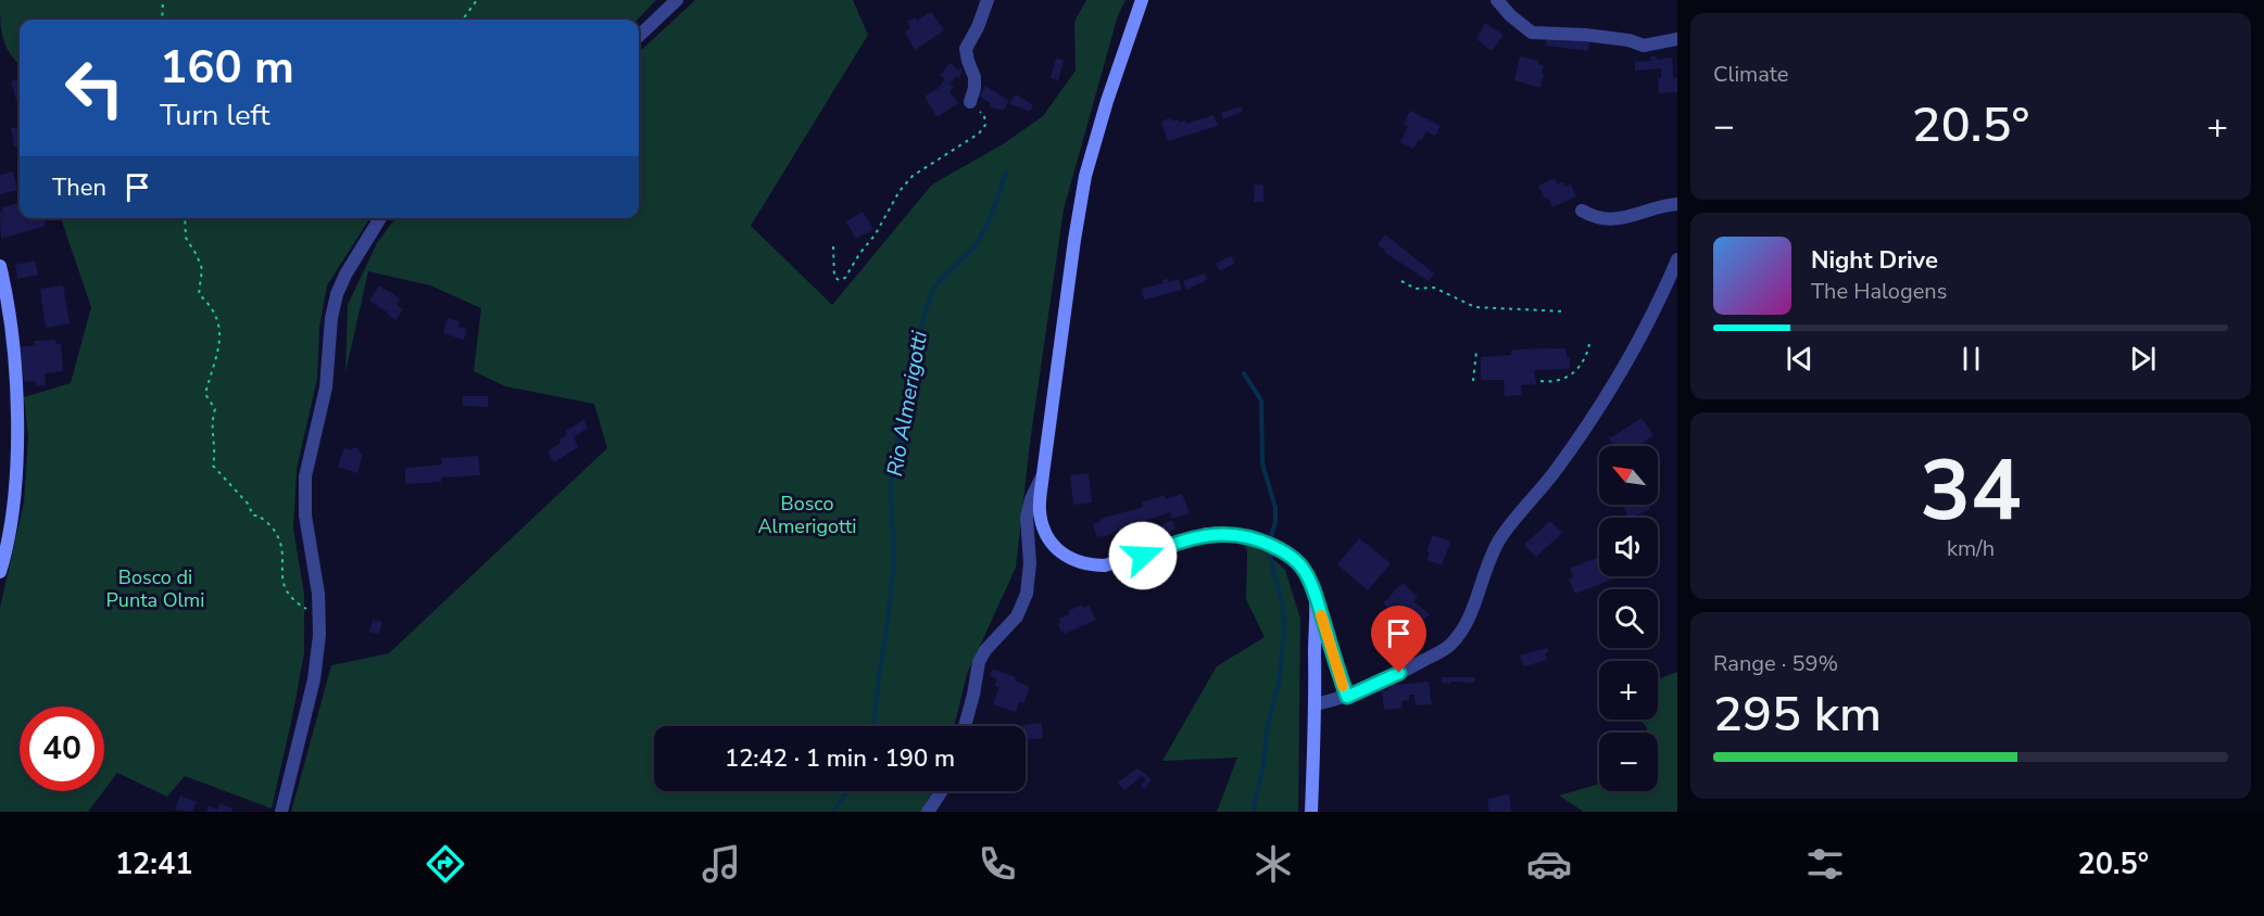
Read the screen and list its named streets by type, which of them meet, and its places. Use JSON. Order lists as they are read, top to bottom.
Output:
{
  "water": ["Rio Almerigotti"],
  "parks": ["Bosco Almerigotti", "Bosco di Punta Olmi"],
  "north": "top left",
  "page": {
    "tile": [
      "Climate",
      ["34", "km/h"],
      ["Range · 59%", "295 km"]
    ],
    "turn": ["160 m", "Turn left"],
    "heat": ["−", "20.5°", "+"],
    "then": "Then",
    "song": ["Night Drive", "The Halogens"],
    "map_buttons": ["+", "−"],
    "limit": "40",
    "trip": "12:42 · 1 min · 190 m",
    "tabs": ["12:41", "20.5°"]
  }
}
